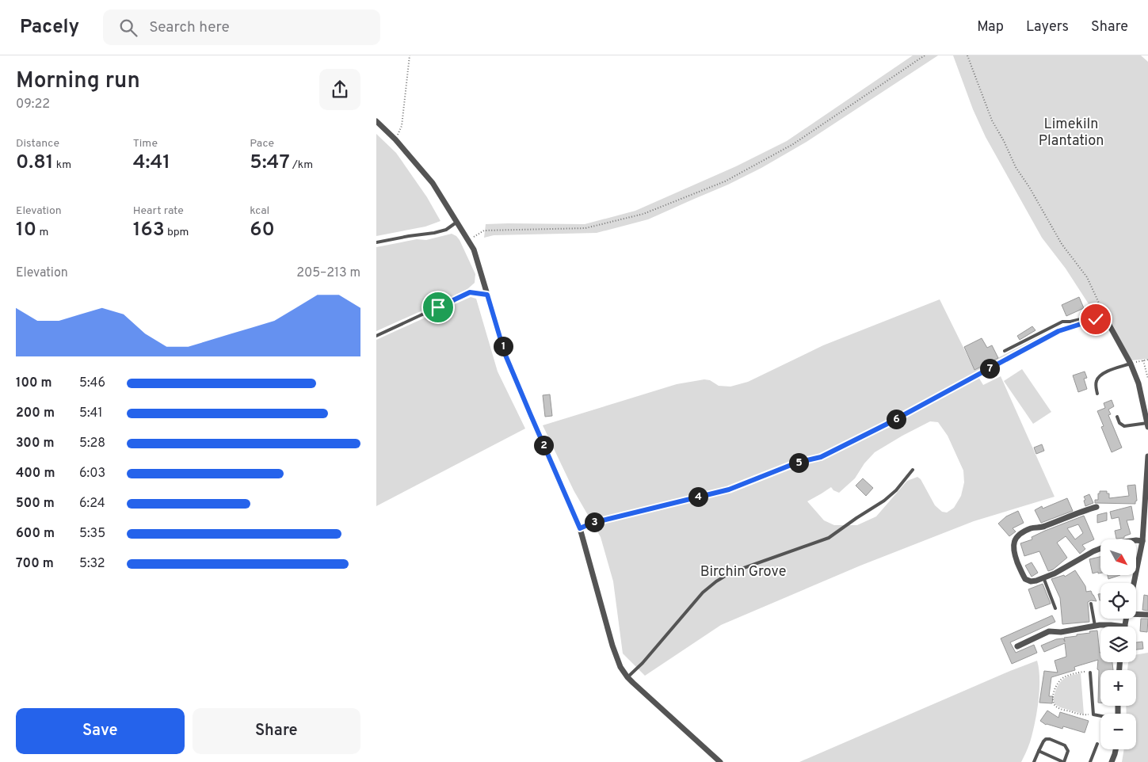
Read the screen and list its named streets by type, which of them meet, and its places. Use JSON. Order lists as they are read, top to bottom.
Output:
{
  "parks": ["Limekiln Plantation", "Birchin Grove"],
  "north": "bottom right",
  "page": {
    "header": "Pacely",
    "search": "Search here",
    "nav": ["Map", "Layers", "Share"],
    "heading": ["Morning run", "09:22"],
    "stats": [
      ["Distance", "0.81 km"],
      ["Time", "4:41"],
      ["Pace", "5:47 /km"],
      ["Elevation", "10 m"],
      ["Heart rate", "163 bpm"],
      ["kcal", "60"]
    ],
    "chart": ["Elevation", "205–213 m"],
    "pins": [
      "1",
      "7",
      "6",
      "2",
      "5",
      "4",
      "3"
    ],
    "list": [
      {
        "name": "100 m",
        "note": "5:46"
      },
      {
        "name": "200 m",
        "note": "5:41"
      },
      {
        "name": "300 m",
        "note": "5:28"
      },
      {
        "name": "400 m",
        "note": "6:03"
      },
      {
        "name": "500 m",
        "note": "6:24"
      },
      {
        "name": "600 m",
        "note": "5:35"
      },
      {
        "name": "700 m",
        "note": "5:32"
      }
    ],
    "map_buttons": ["+", "−"],
    "buttons": ["Save", "Share"]
  }
}
